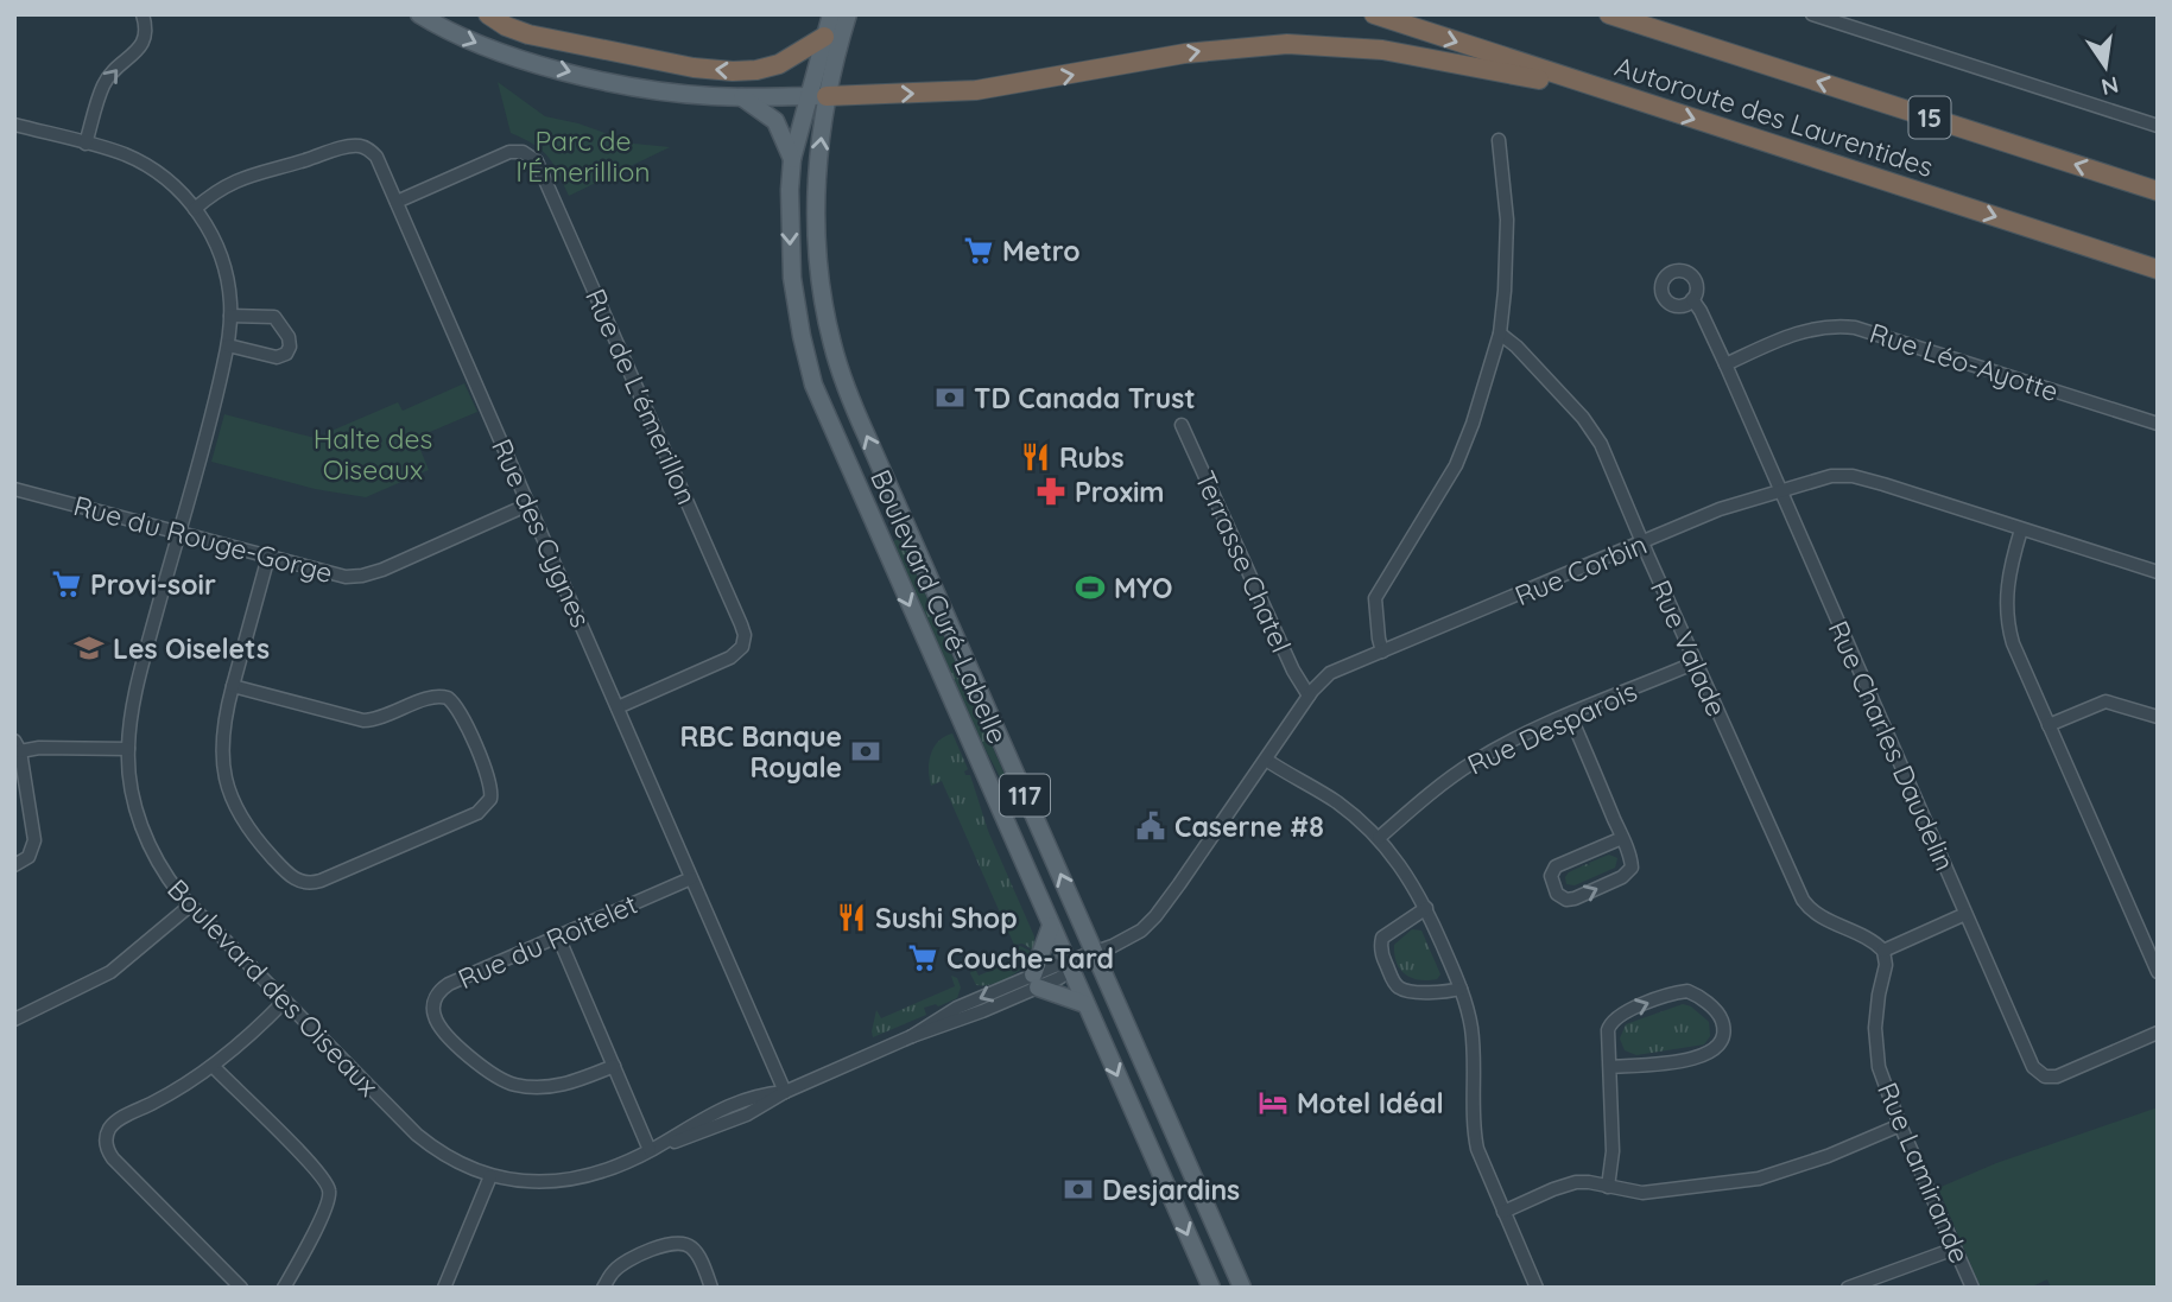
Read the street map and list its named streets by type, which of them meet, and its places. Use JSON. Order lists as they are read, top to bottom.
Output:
{
  "streets": {
    "highway": ["Autoroute des Laurentides", "15"],
    "main road": ["Boulevard Curé-Labelle", "117"],
    "street": [
      "Rue Léo-Ayotte",
      "Rue de L'émerillon",
      "Rue des Cygnes",
      "Rue du Rouge-Gorge",
      "Terrasse Chatel",
      "Rue Corbin",
      "Rue Valade",
      "Rue Desparois",
      "Rue Charles Daudelin",
      "Rue du Roitelet",
      "Boulevard des Oiseaux",
      "Rue Lamirande"
    ]
  },
  "crossings": [
    ["Rue Léo-Ayotte", "Rue Charles Daudelin"],
    ["Rue de L'émerillon", "Rue des Cygnes"],
    ["Rue des Cygnes", "Rue du Rouge-Gorge"],
    ["Rue des Cygnes", "Rue du Roitelet"],
    ["Rue des Cygnes", "Boulevard des Oiseaux"],
    ["Rue du Rouge-Gorge", "Boulevard des Oiseaux"],
    ["Terrasse Chatel", "Rue Corbin"],
    ["Rue Corbin", "Rue Valade"],
    ["Rue Corbin", "Rue Charles Daudelin"],
    ["Rue Corbin", "Boulevard des Oiseaux"],
    ["Boulevard Curé-Labelle", "Boulevard des Oiseaux"],
    ["Rue Valade", "Rue Desparois"],
    ["Rue Valade", "Rue Lamirande"]
  ],
  "parks": ["Parc de l'Émerillion", "Halte des Oiseaux"],
  "places": {
    "supermarket": ["Metro", "Provi-soir", "Couche-Tard"],
    "bank": ["TD Canada Trust", "RBC Banque Royale", "Desjardins"],
    "restaurant": ["Rubs", "Sushi Shop"],
    "pharmacy": ["Proxim"],
    "sports": ["MYO"],
    "school or university": ["Les Oiselets"],
    "public building": ["Caserne #8"],
    "hotel": ["Motel Idéal"]
  },
  "north": "bottom"
}
